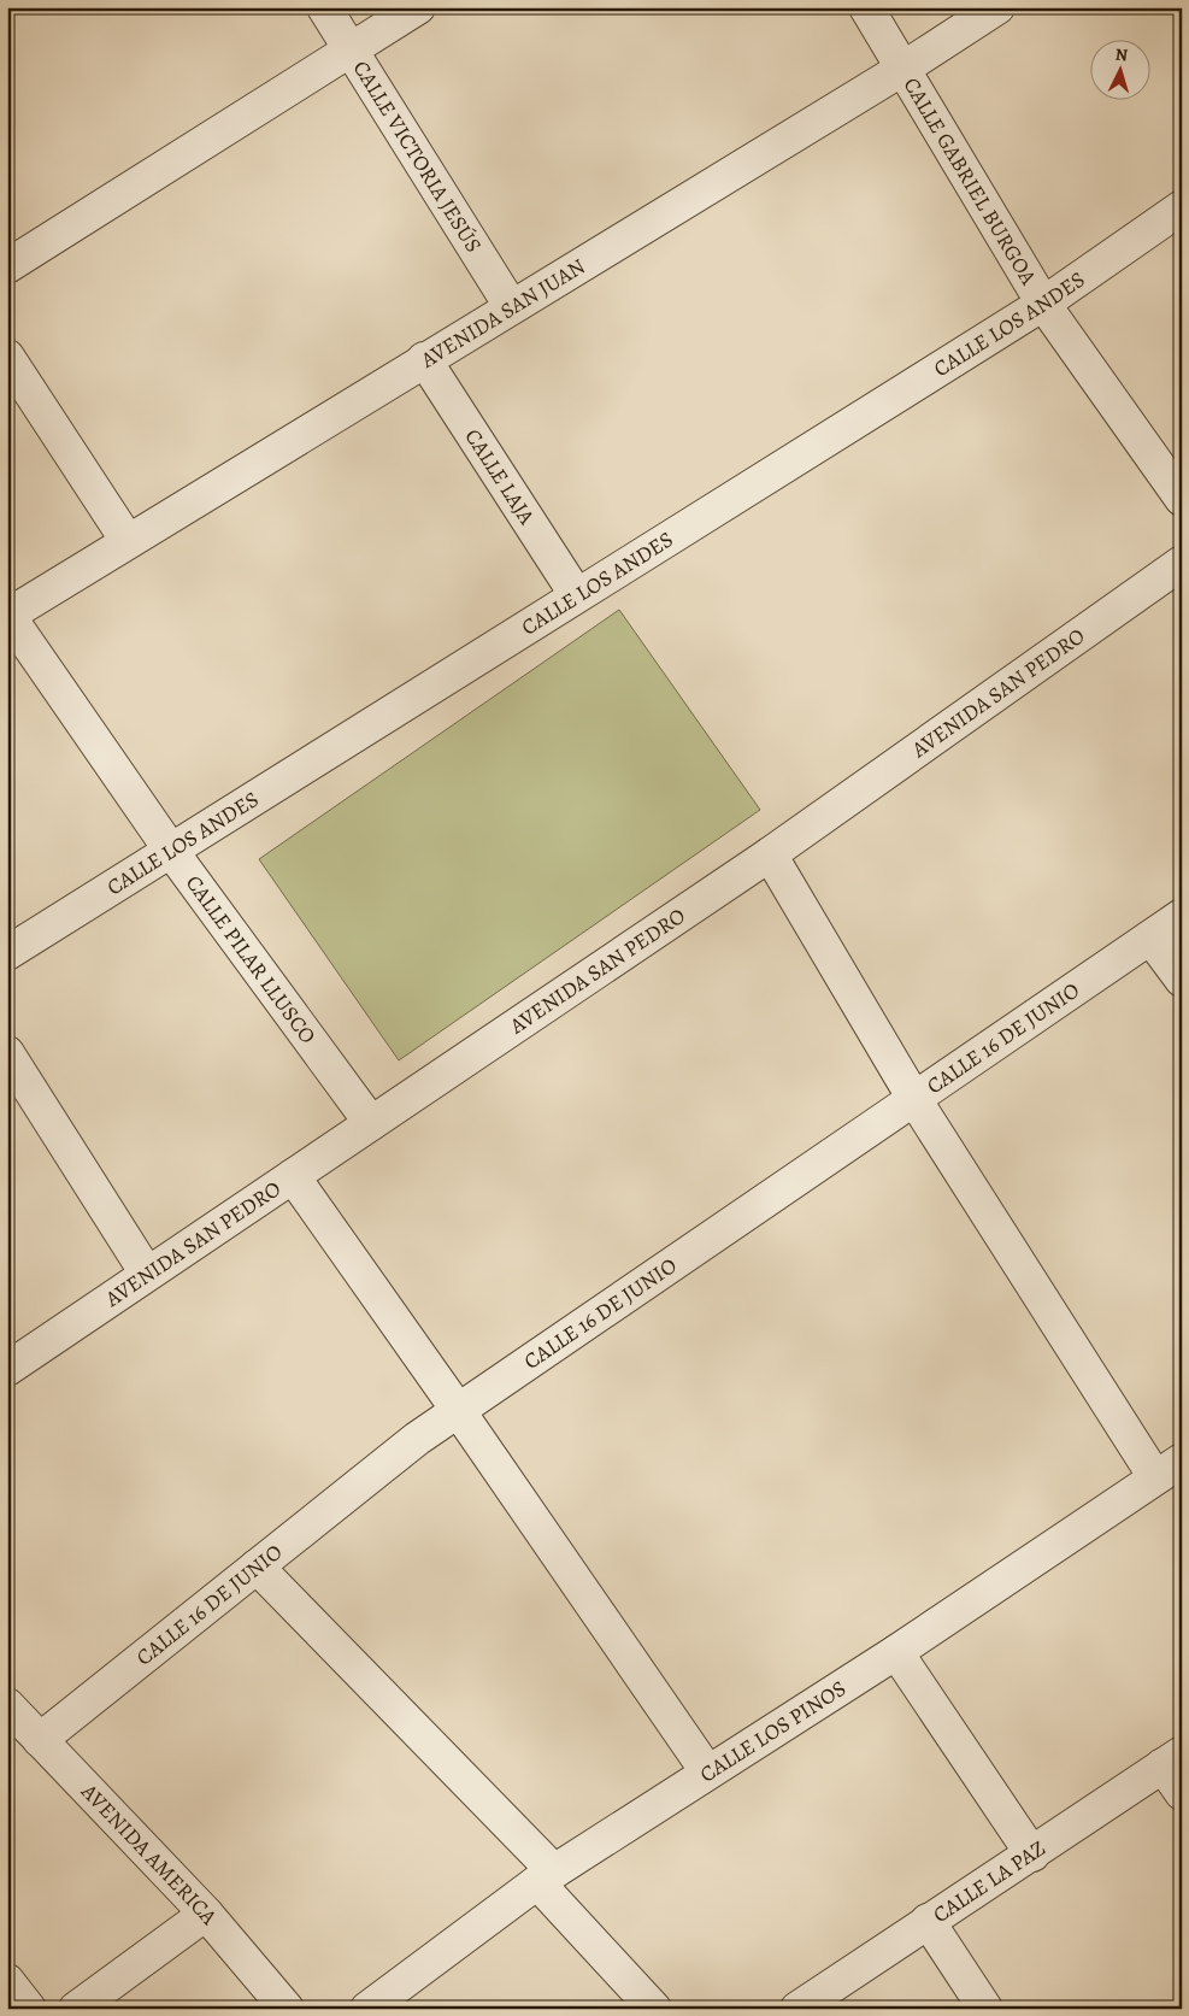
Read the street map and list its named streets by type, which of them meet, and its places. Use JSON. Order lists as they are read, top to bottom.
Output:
{
  "streets": {
    "street": [
      "CALLE VICTORIA JESÚS",
      "CALLE GABRIEL BURGOA",
      "AVENIDA SAN JUAN",
      "CALLE LOS ANDES",
      "CALLE LAJA",
      "AVENIDA SAN PEDRO",
      "CALLE PILAR LLUSCO",
      "CALLE 16 DE JUNIO",
      "CALLE LOS PINOS",
      "AVENIDA AMERICA",
      "CALLE LA PAZ"
    ]
  },
  "crossings": [
    ["CALLE VICTORIA JESÚS", "AVENIDA SAN JUAN"],
    ["CALLE GABRIEL BURGOA", "AVENIDA SAN JUAN"],
    ["CALLE GABRIEL BURGOA", "CALLE LOS ANDES"],
    ["AVENIDA SAN JUAN", "CALLE LAJA"],
    ["AVENIDA SAN JUAN", "CALLE PILAR LLUSCO"],
    ["CALLE LOS ANDES", "CALLE LAJA"],
    ["CALLE LOS ANDES", "CALLE PILAR LLUSCO"],
    ["AVENIDA SAN PEDRO", "CALLE PILAR LLUSCO"],
    ["CALLE 16 DE JUNIO", "AVENIDA AMERICA"]
  ],
  "north": "top"
}
